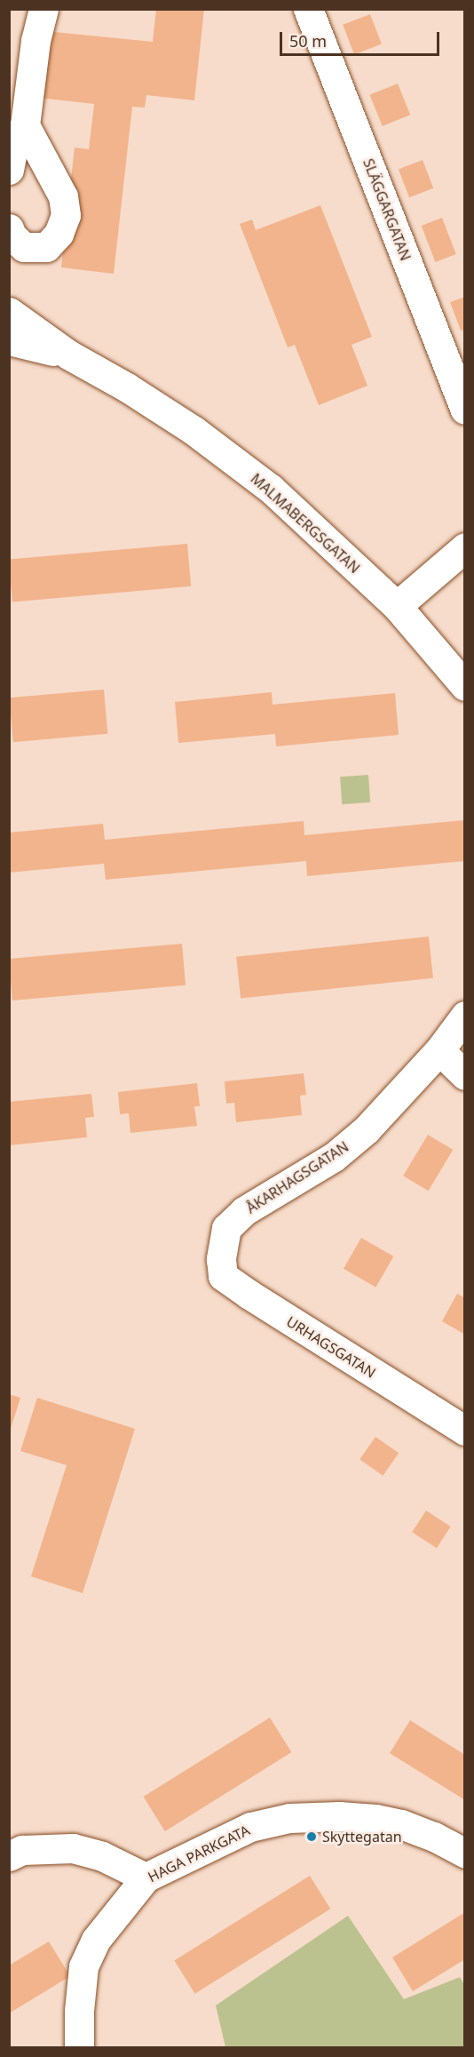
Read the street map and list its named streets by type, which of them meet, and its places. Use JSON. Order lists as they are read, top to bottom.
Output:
{
  "streets": {
    "street": [
      "SLÄGGARGATAN",
      "MALMABERGSGATAN",
      "ÅKARHAGSGATAN",
      "URHAGSGATAN",
      "HAGA PARKGATA"
    ]
  },
  "crossings": [
    ["ÅKARHAGSGATAN", "URHAGSGATAN"]
  ],
  "places": ["Skyttegatan"],
  "scale_bar": "50 m"
}
